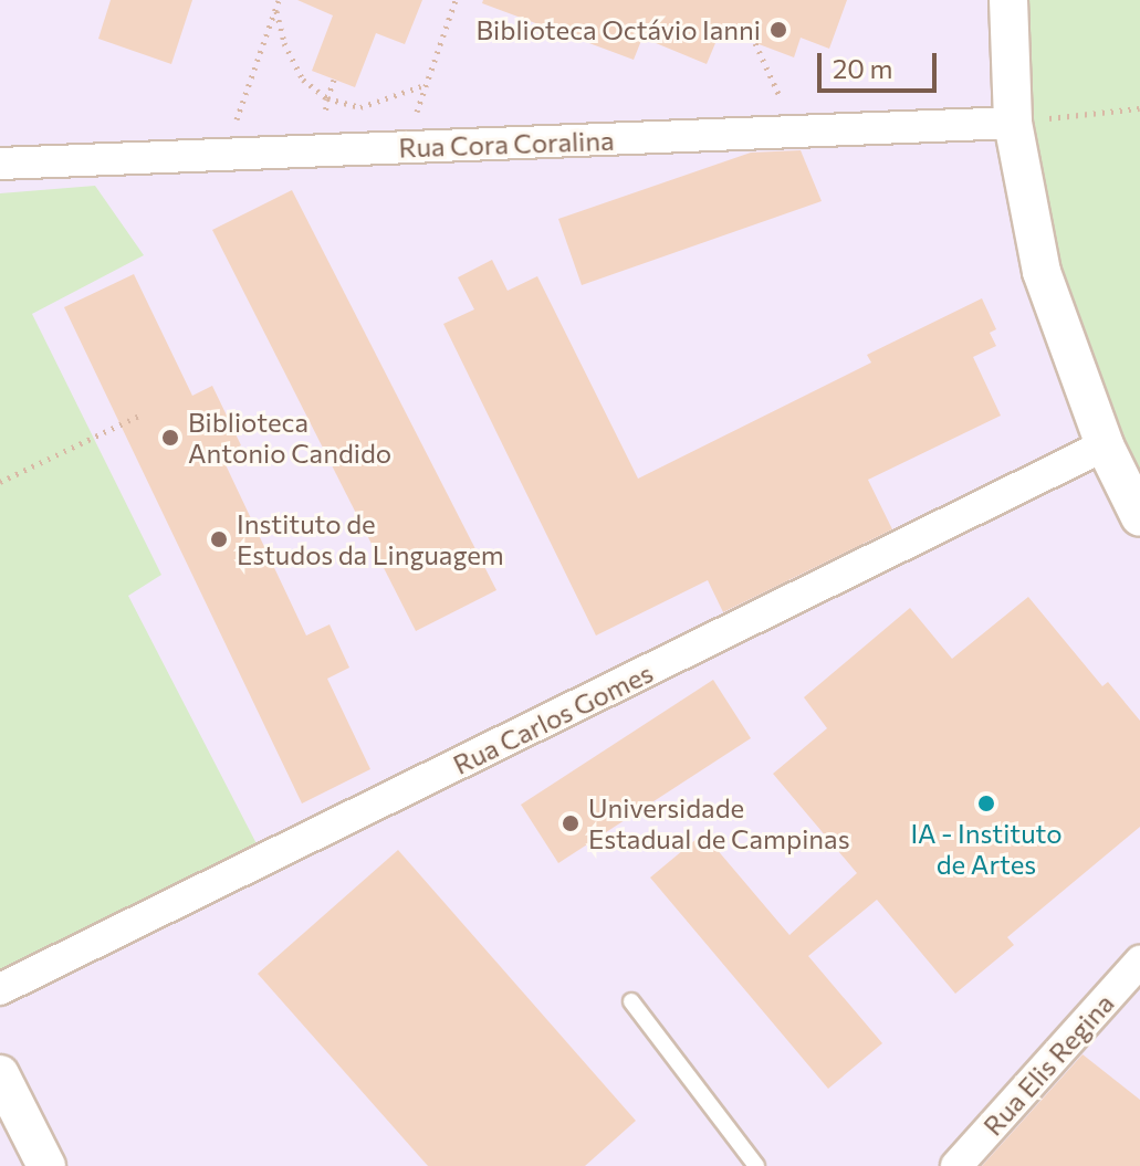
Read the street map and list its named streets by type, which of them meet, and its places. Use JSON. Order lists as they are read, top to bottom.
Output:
{
  "streets": {
    "street": ["Rua Cora Coralina", "Rua Carlos Gomes", "Rua Elis Regina"]
  },
  "places": [
    "Biblioteca Octávio Ianni",
    "Biblioteca Antonio Candido",
    "Instituto de Estudos da Linguagem",
    "IA - Instituto de Artes",
    "Universidade Estadual de Campinas"
  ],
  "scale_bar": "20 m"
}
